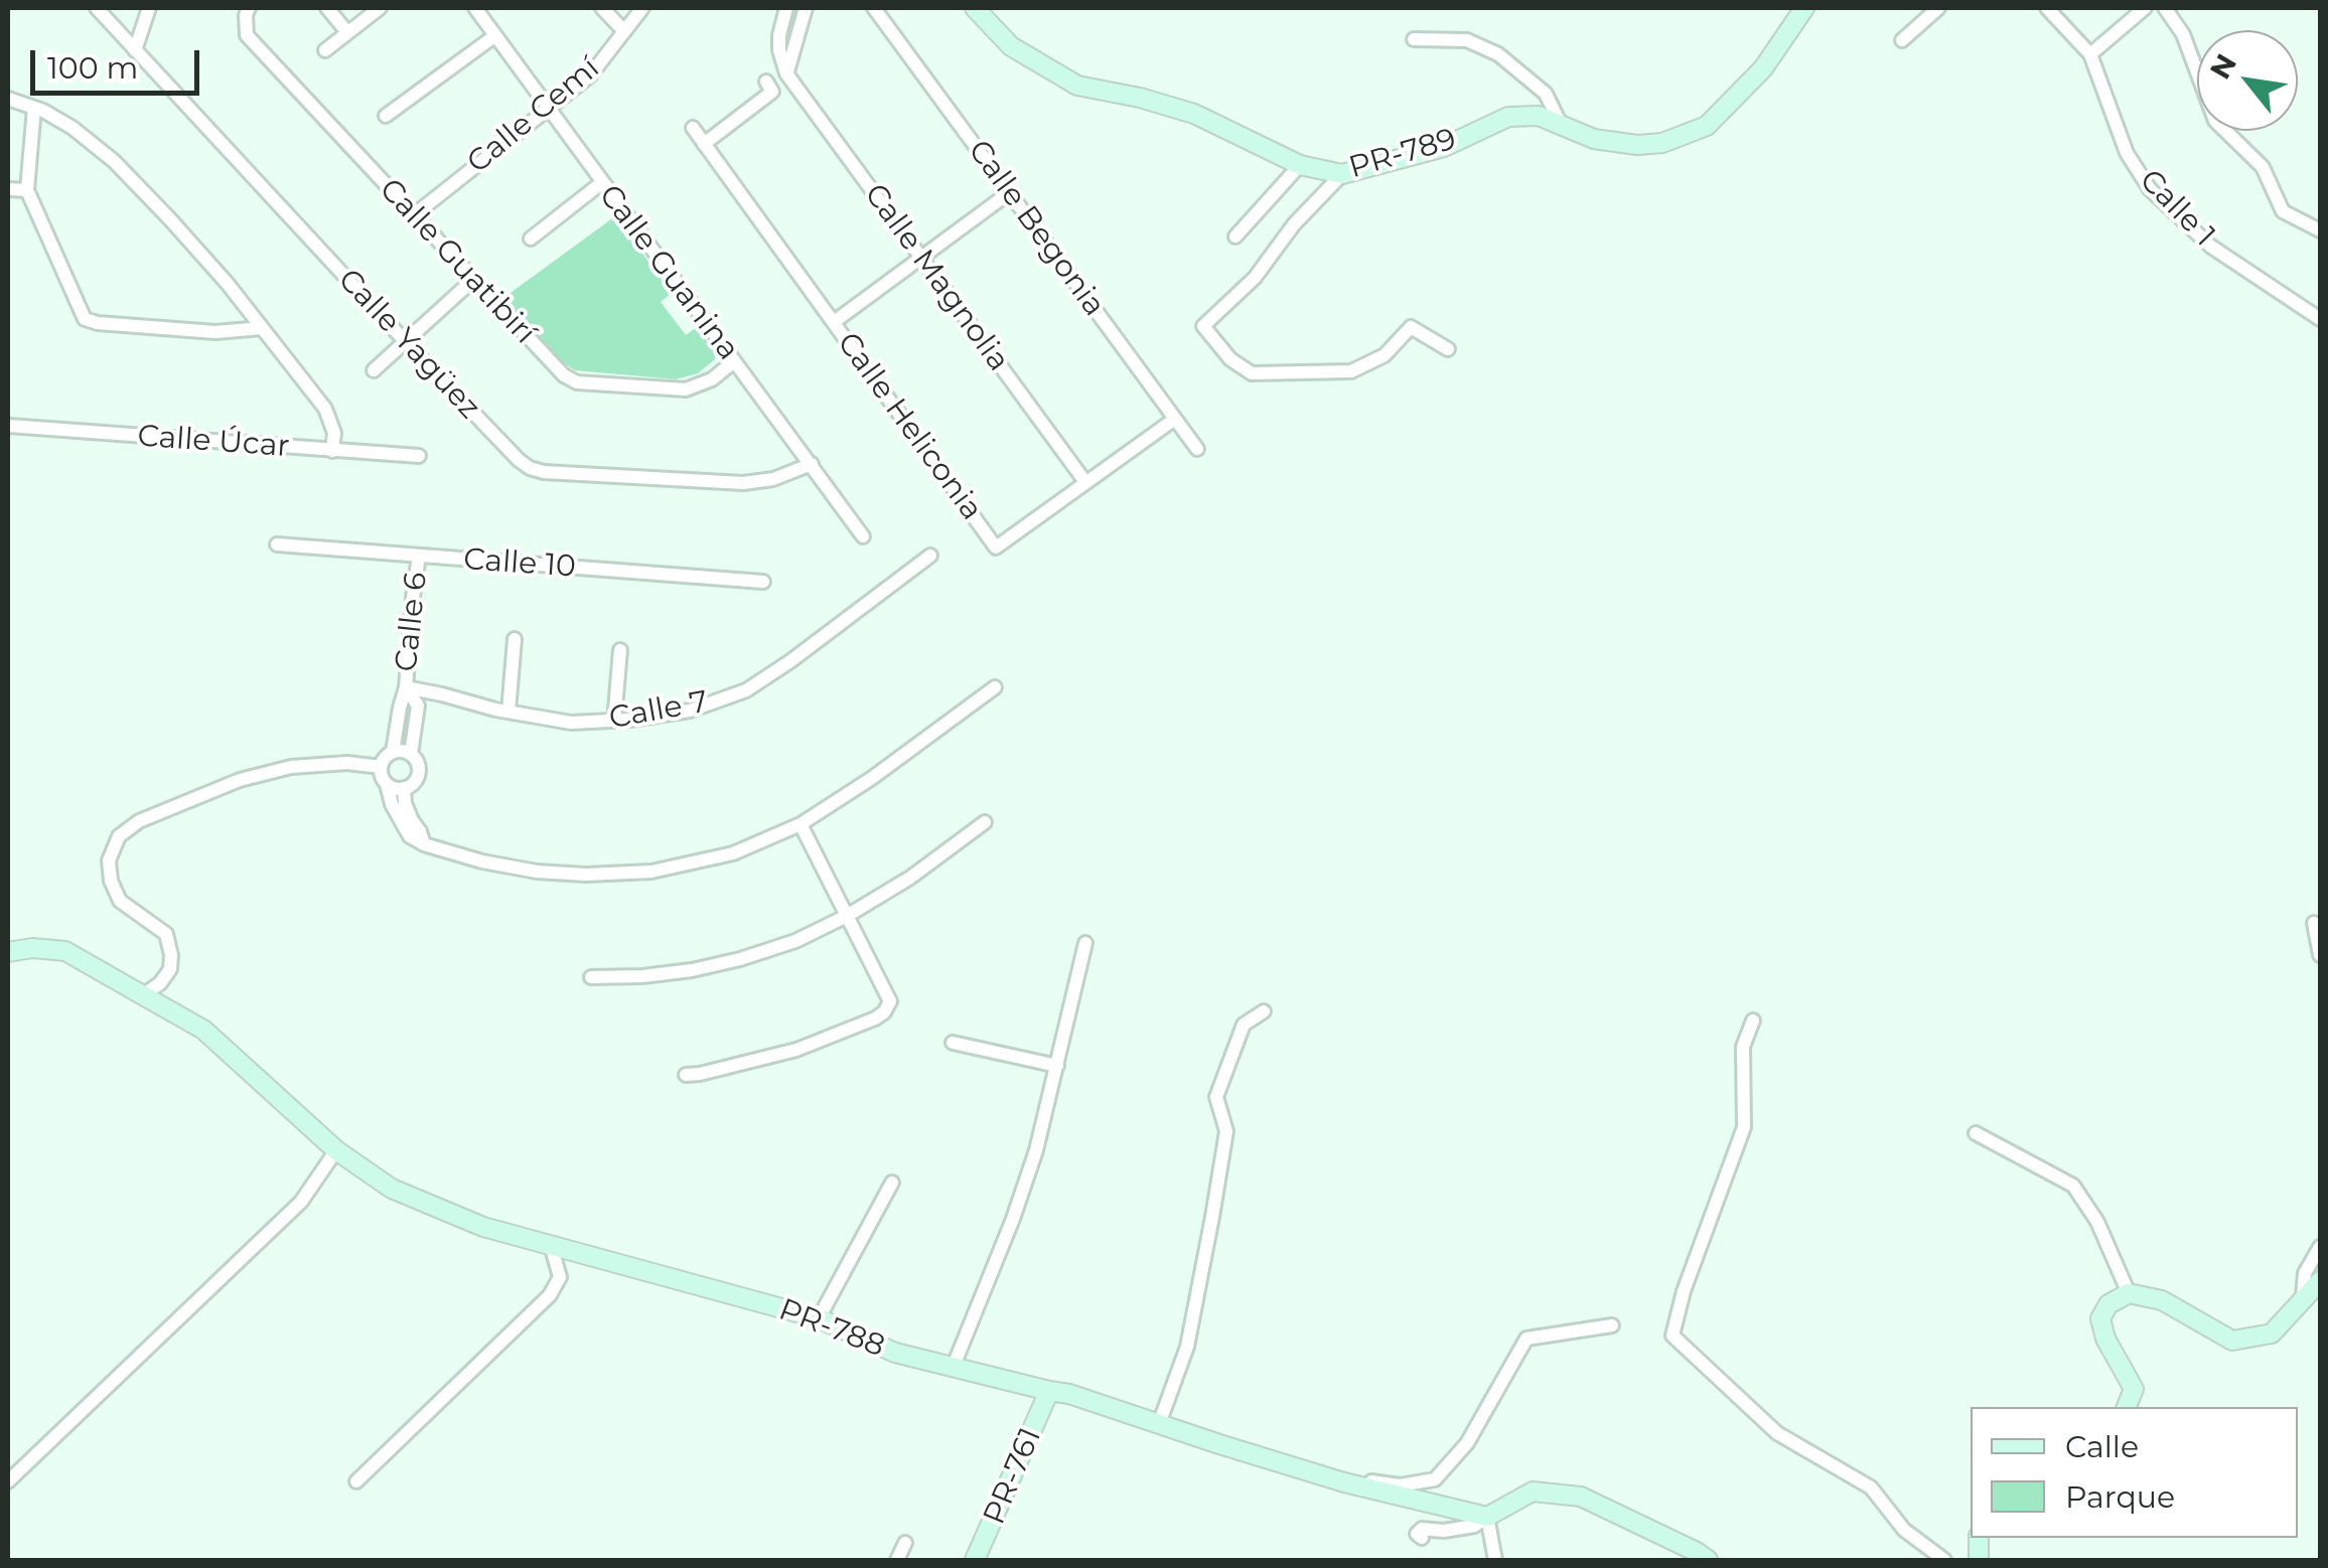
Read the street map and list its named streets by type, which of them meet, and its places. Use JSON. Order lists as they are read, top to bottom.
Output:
{
  "streets": {
    "street": [
      "Calle Cemí",
      "PR-789",
      "Calle 1",
      "Calle Begonia",
      "Calle Guatibirí",
      "Calle Guanina",
      "Calle Magnolia",
      "Calle Yagüez",
      "Calle Heliconia",
      "Calle Úcar",
      "Calle 10",
      "Calle 6",
      "Calle 7",
      "PR-788",
      "PR-761"
    ]
  },
  "crossings": [
    ["Calle Cemí", "Calle Guatibirí"],
    ["Calle Cemí", "Calle Guanina"],
    ["Calle Begonia", "Calle Heliconia"],
    ["Calle Guatibirí", "Calle Guanina"],
    ["Calle Guanina", "Calle Yagüez"],
    ["Calle Magnolia", "Calle Heliconia"],
    ["Calle 10", "Calle 6"],
    ["Calle 6", "Calle 7"],
    ["PR-788", "PR-761"]
  ],
  "legend": ["Calle", "Parque"],
  "scale_bar": "100 m",
  "north": "top left"
}
